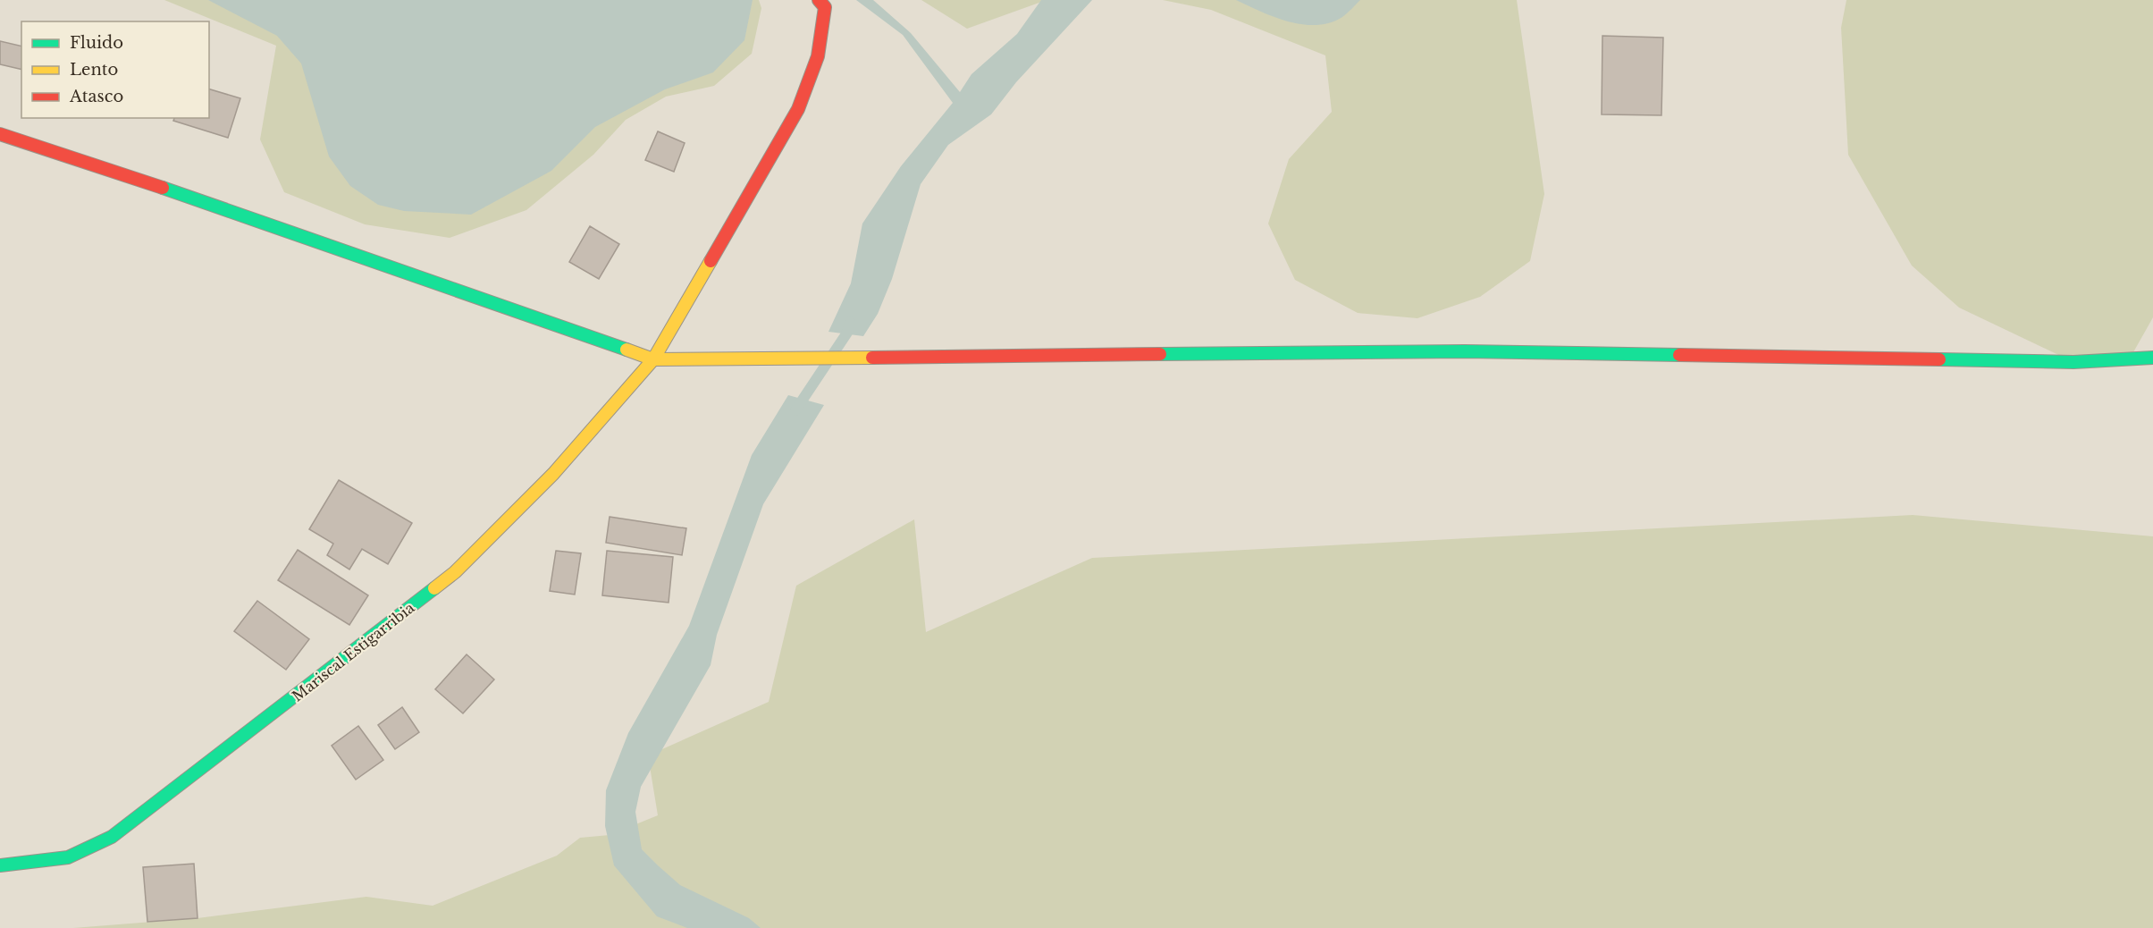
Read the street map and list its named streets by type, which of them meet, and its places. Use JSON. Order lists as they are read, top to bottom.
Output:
{
  "streets": {
    "street": ["Mariscal Estigarribia"]
  },
  "legend": ["Fluido", "Lento", "Atasco"]
}
